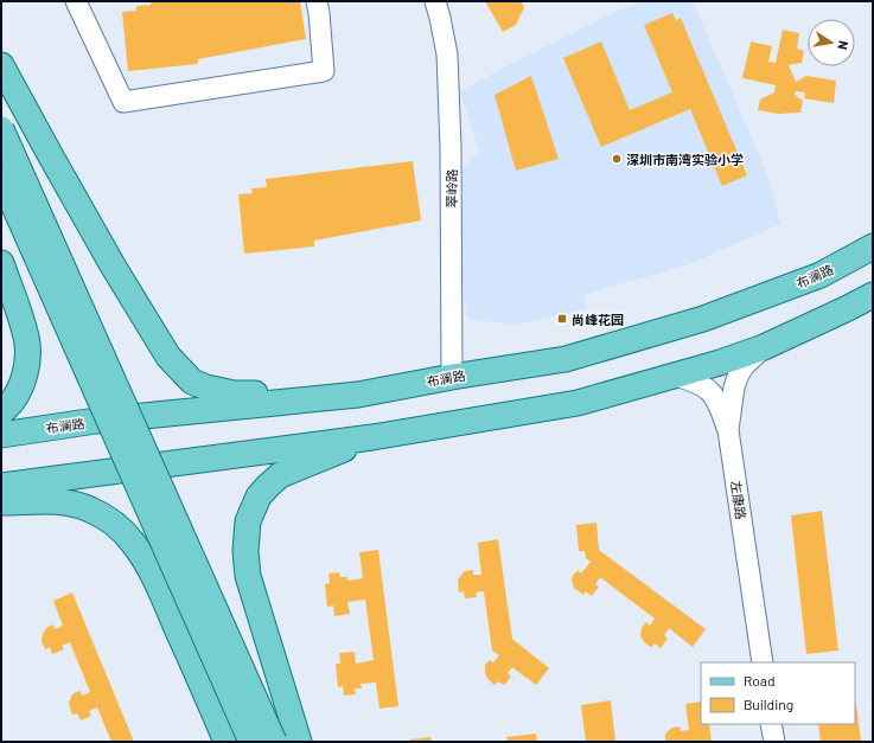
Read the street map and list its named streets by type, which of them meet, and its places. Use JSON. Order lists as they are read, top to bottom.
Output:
{
  "streets": {
    "main road": ["布澜路"],
    "street": ["翠岭路", "左康路"]
  },
  "crossings": [
    ["翠岭路", "布澜路"]
  ],
  "places": {
    "other": ["深圳市南湾实验小学"],
    "transit": ["尚峰花园"]
  },
  "legend": ["Road", "Building"],
  "north": "right"
}
